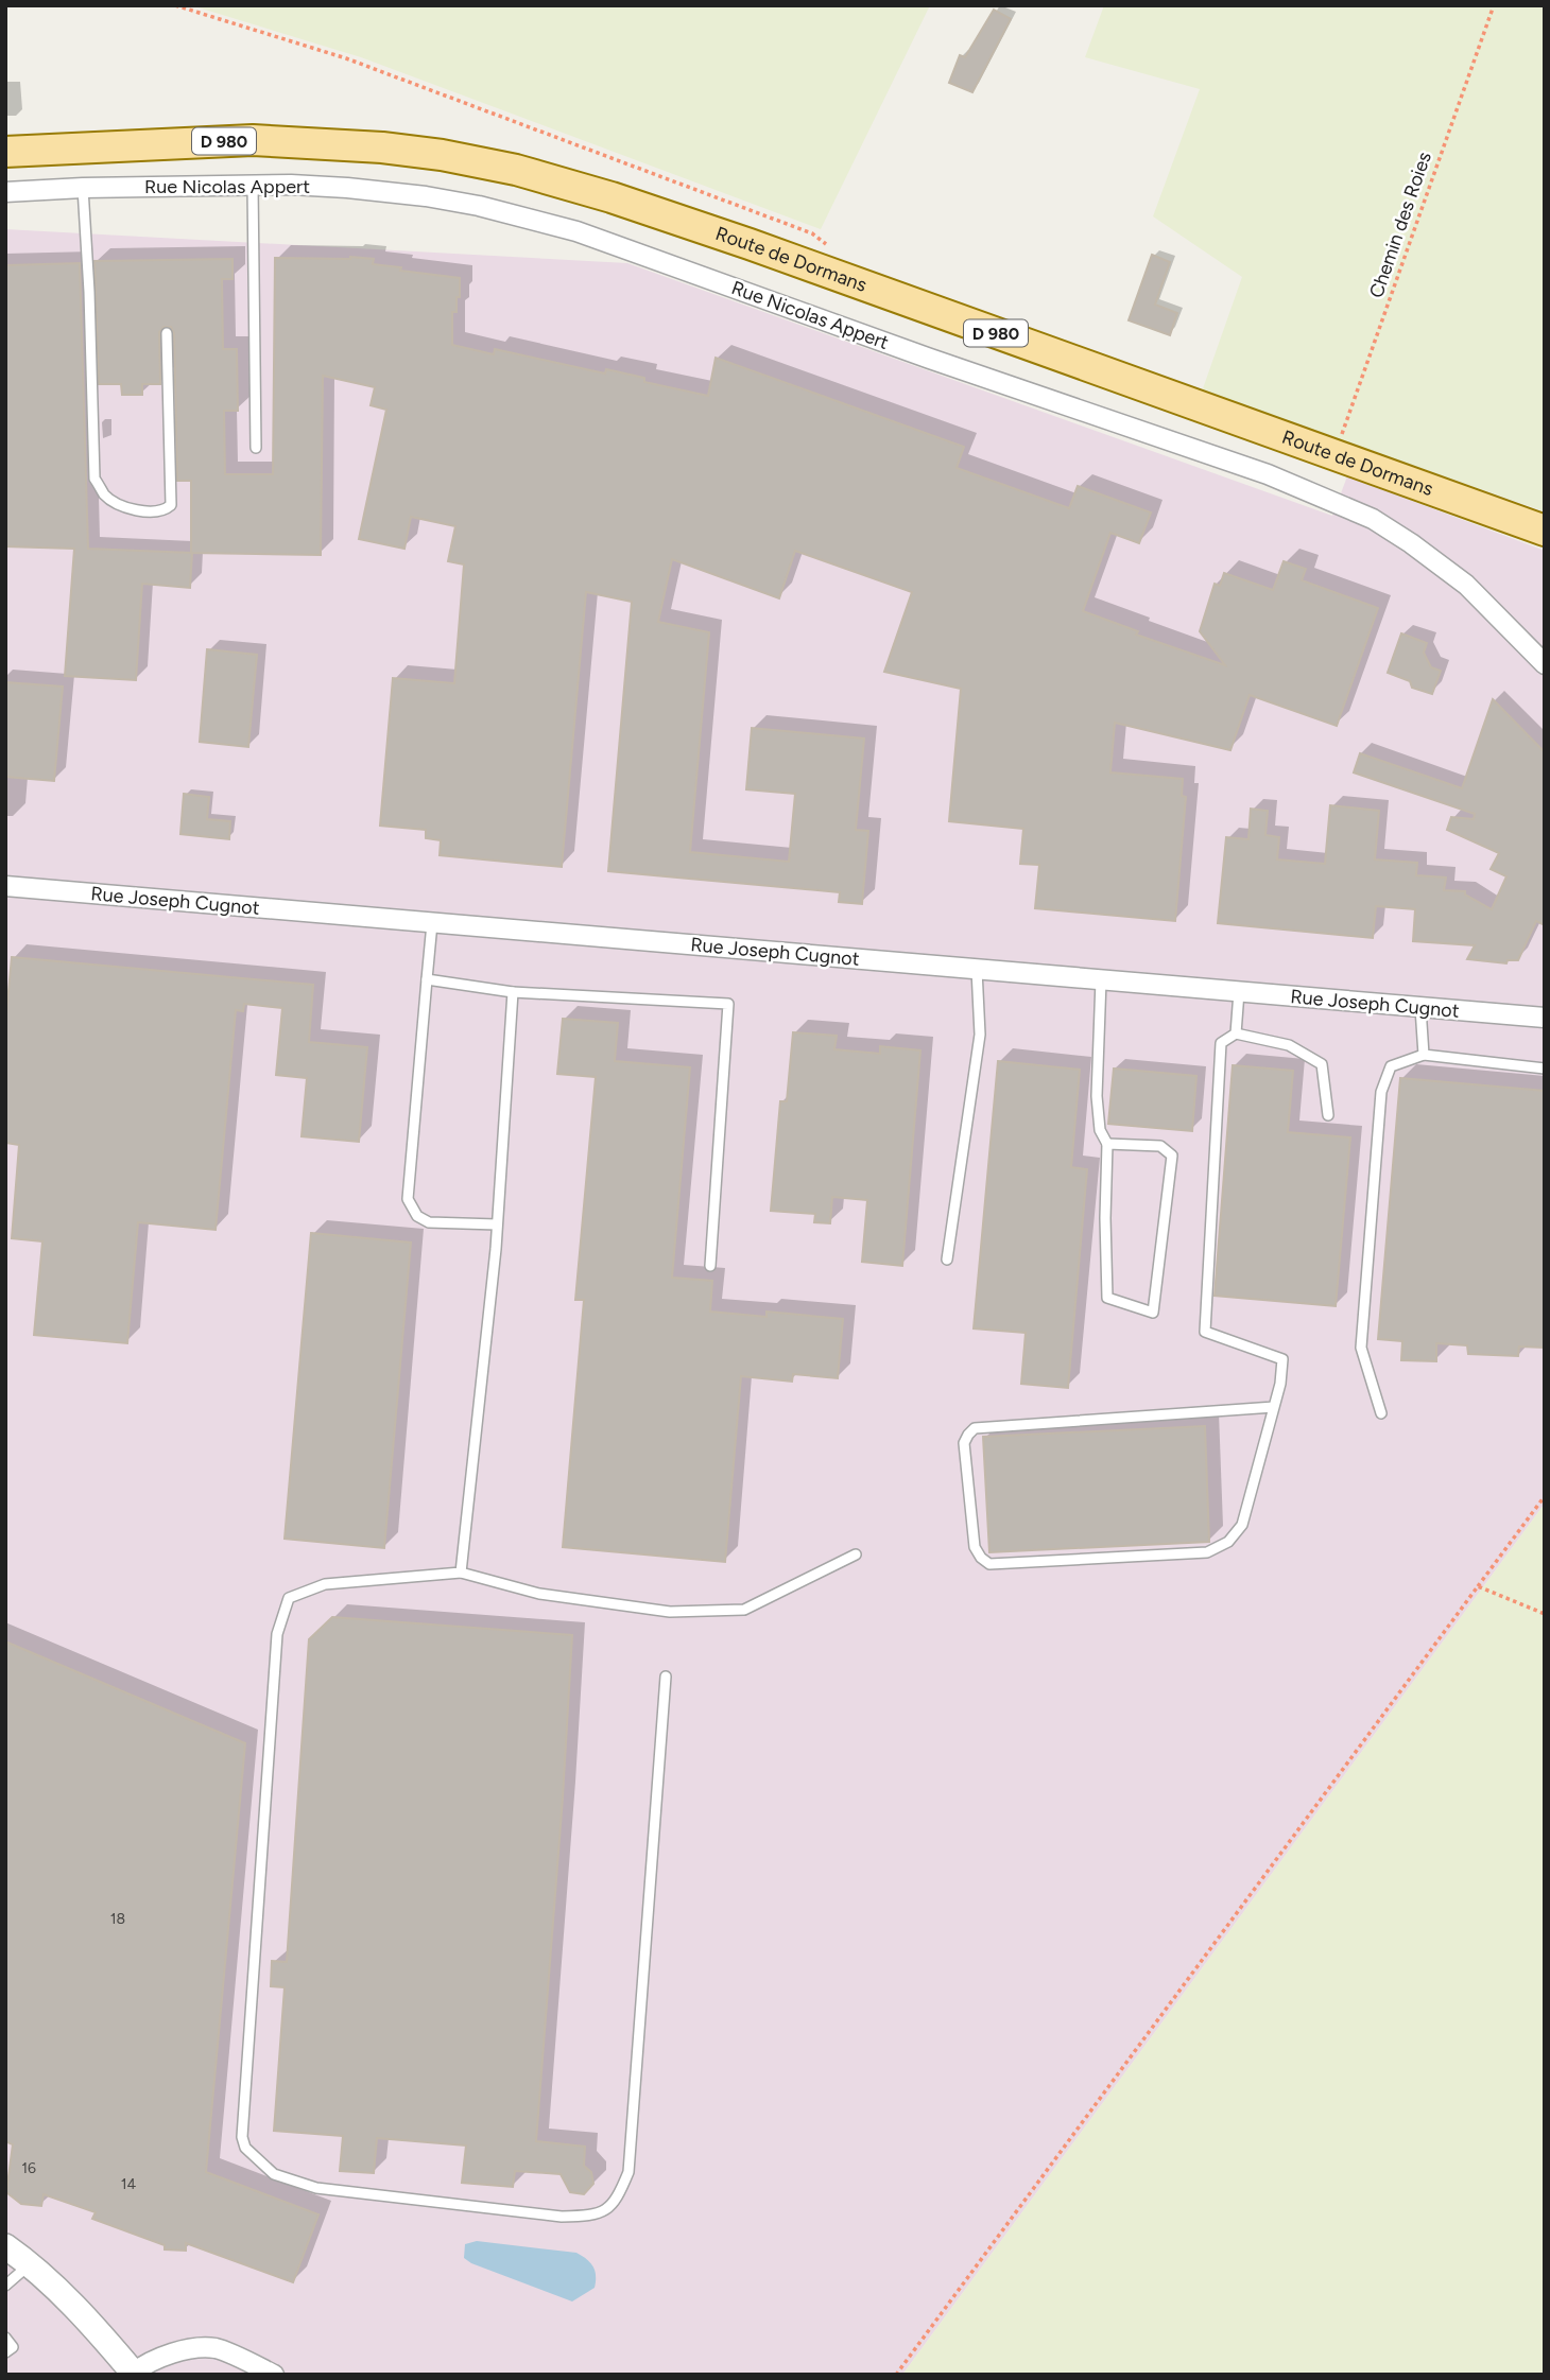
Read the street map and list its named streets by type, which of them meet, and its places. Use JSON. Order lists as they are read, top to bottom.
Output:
{
  "streets": {
    "main road": ["D 980", "Route de Dormans"],
    "street": ["Rue Nicolas Appert", "Rue Joseph Cugnot"],
    "path": ["Chemin des Roies"]
  },
  "crossings": [
    ["Chemin des Roies", "Route de Dormans"]
  ],
  "house_numbers": ["18", "16", "14"]
}
